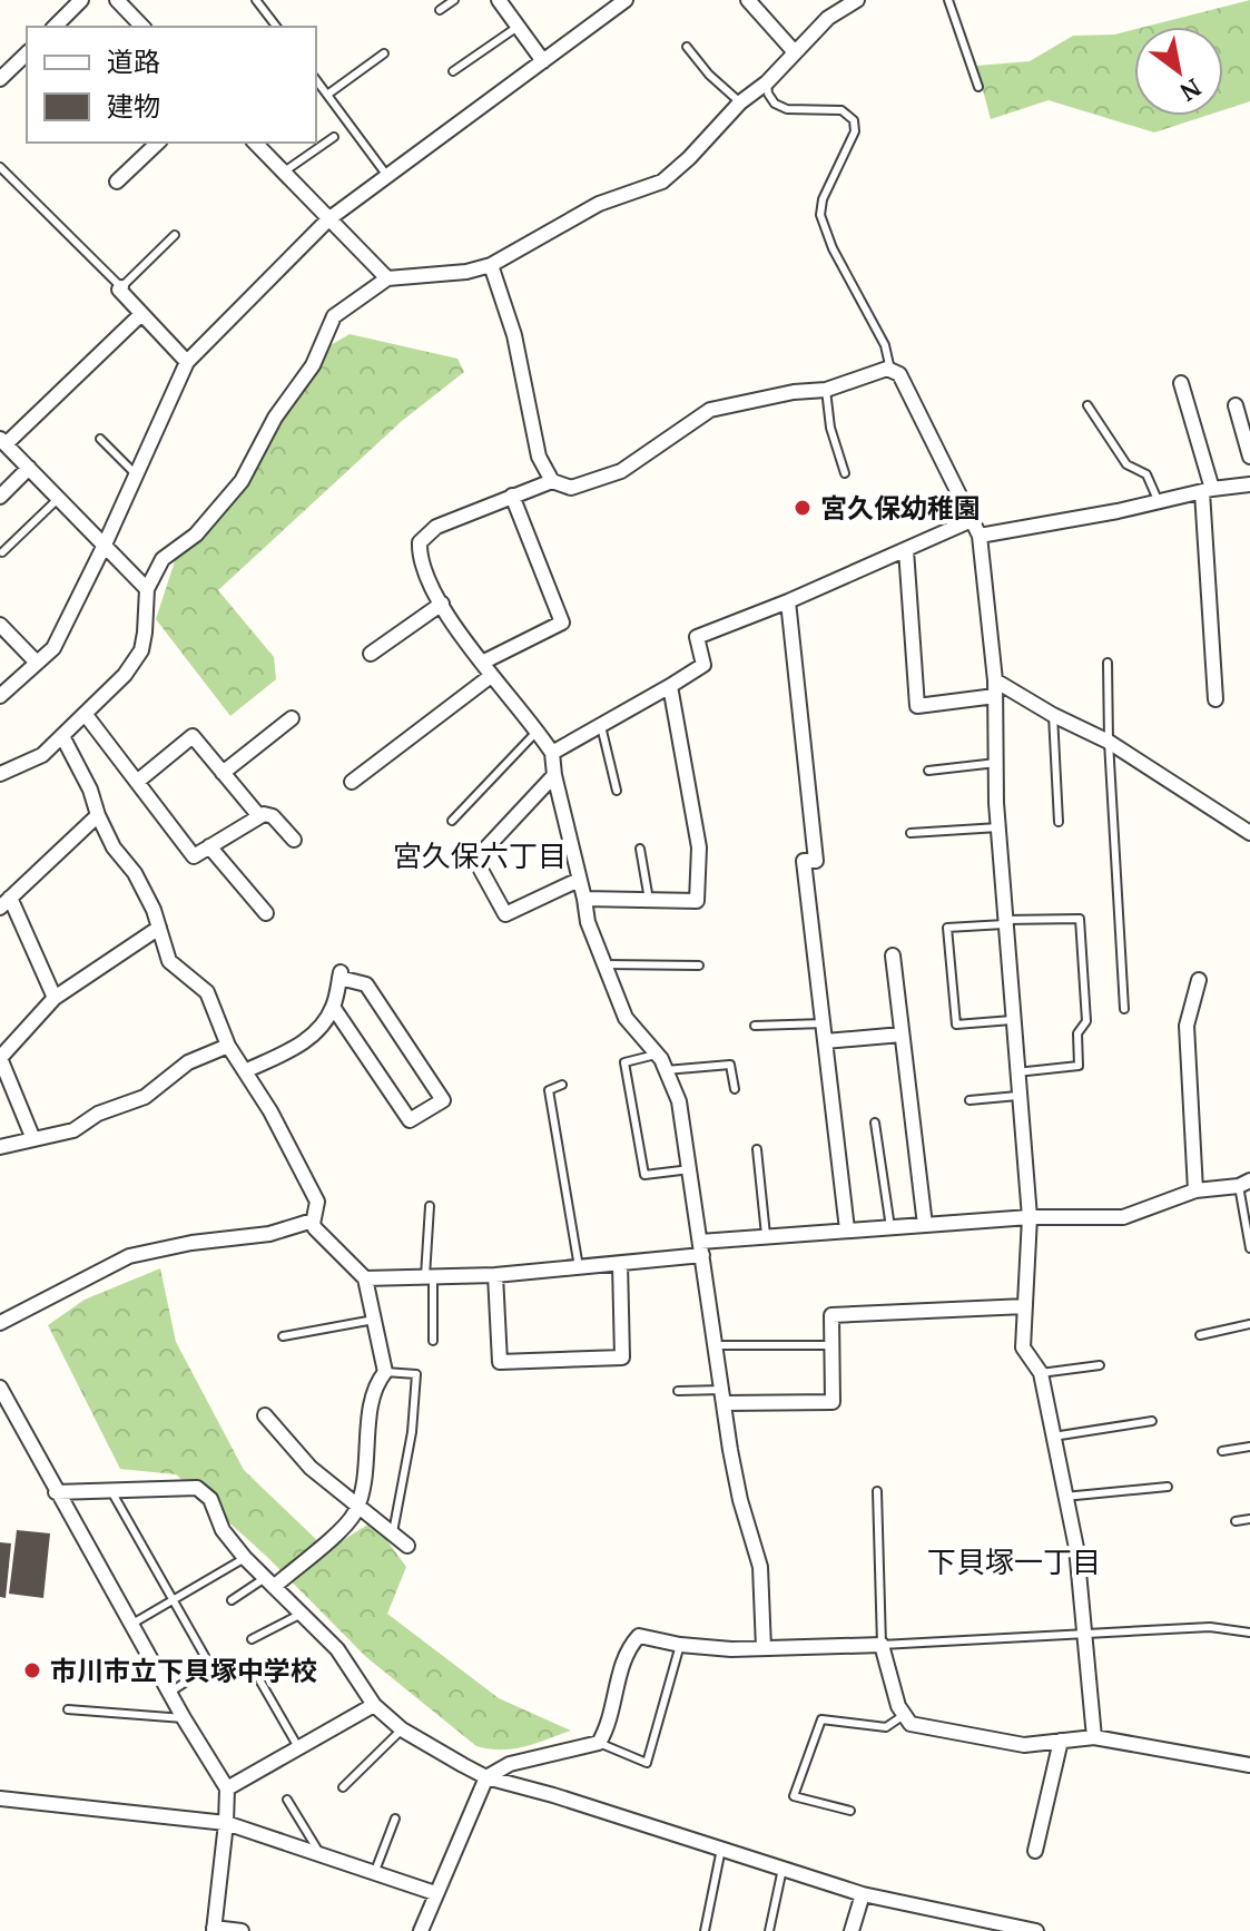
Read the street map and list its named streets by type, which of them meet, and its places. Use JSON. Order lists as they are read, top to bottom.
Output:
{
  "districts": ["宮久保六丁目", "下貝塚一丁目"],
  "places": ["宮久保幼稚園", "市川市立下貝塚中学校"],
  "legend": ["道路", "建物"],
  "north": "bottom right"
}
